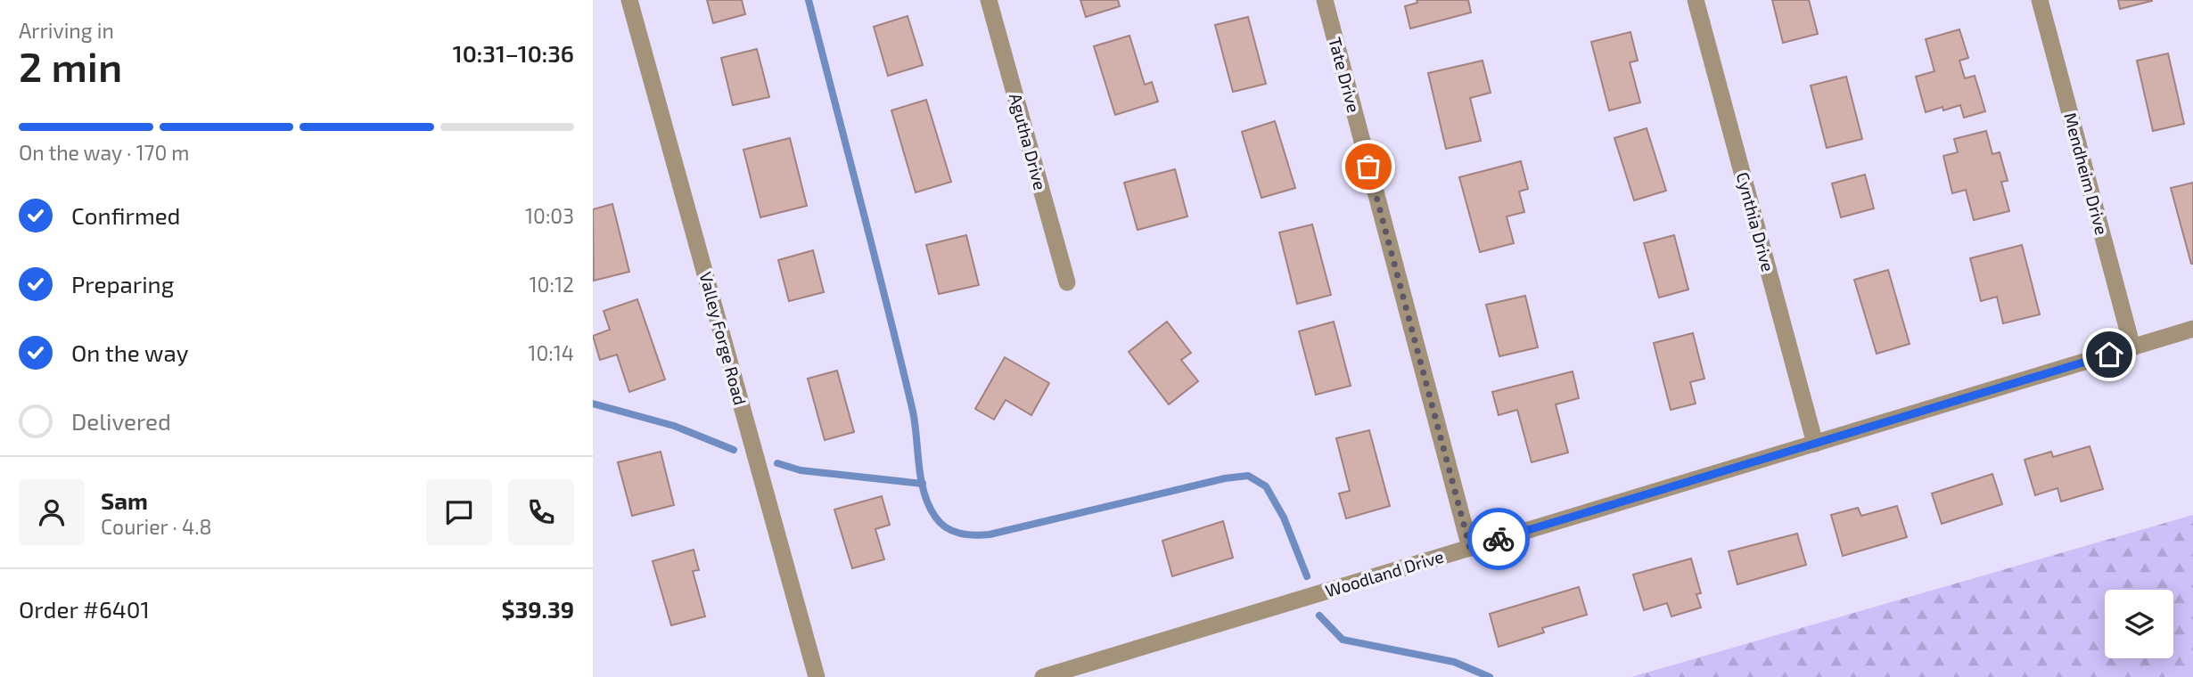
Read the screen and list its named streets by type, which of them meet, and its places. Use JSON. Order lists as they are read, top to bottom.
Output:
{
  "streets": {
    "street": [
      "Tate Drive",
      "Agutha Drive",
      "Mendheim Drive",
      "Cynthia Drive",
      "Valley Forge Road",
      "Woodland Drive"
    ]
  },
  "crossings": [
    ["Tate Drive", "Woodland Drive"],
    ["Mendheim Drive", "Woodland Drive"],
    ["Cynthia Drive", "Woodland Drive"]
  ],
  "page": {
    "heading": ["2 min", "Arriving in", "10:31–10:36"],
    "panel": [
      "Sam",
      "Courier · 4.8",
      "Order #6401",
      "$39.39"
    ],
    "bar": "On the way · 170 m",
    "list": [
      ["Confirmed", "10:03"],
      ["Preparing", "10:12"],
      ["On the way", "10:14"],
      "Delivered"
    ]
  }
}
